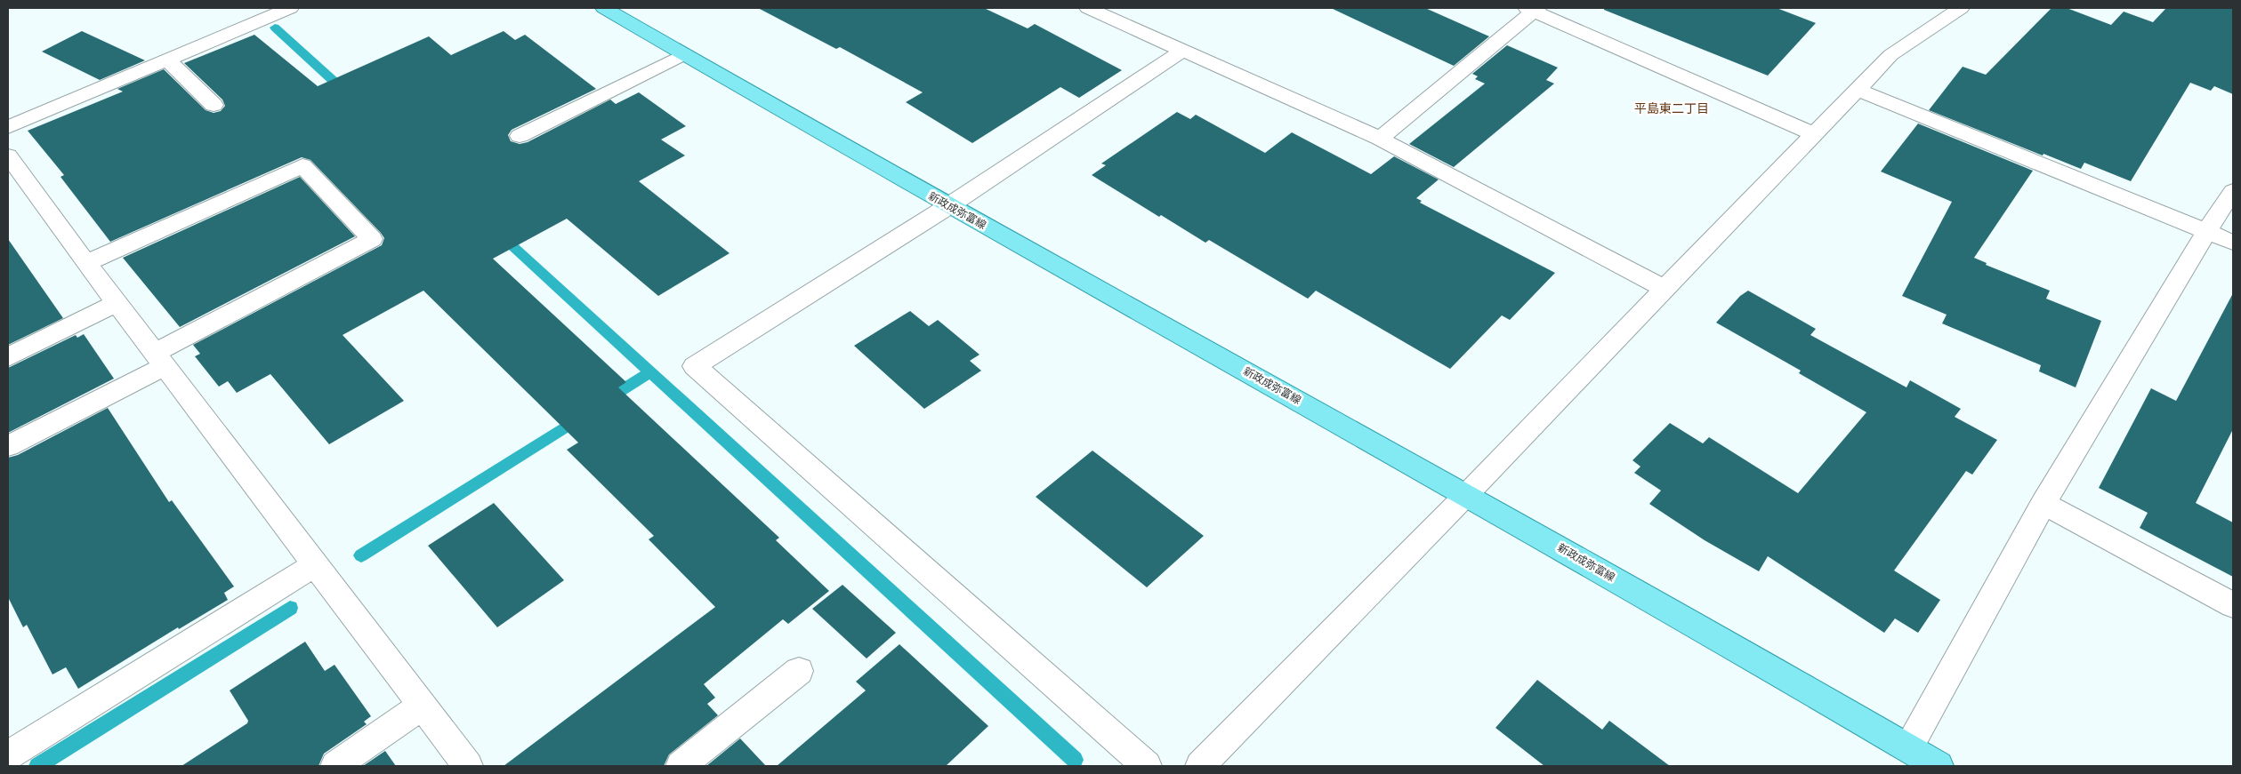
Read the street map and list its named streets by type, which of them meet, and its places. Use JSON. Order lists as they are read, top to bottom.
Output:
{
  "streets": {
    "main road": ["新政成弥富線"]
  },
  "districts": ["平島東二丁目"]
}
